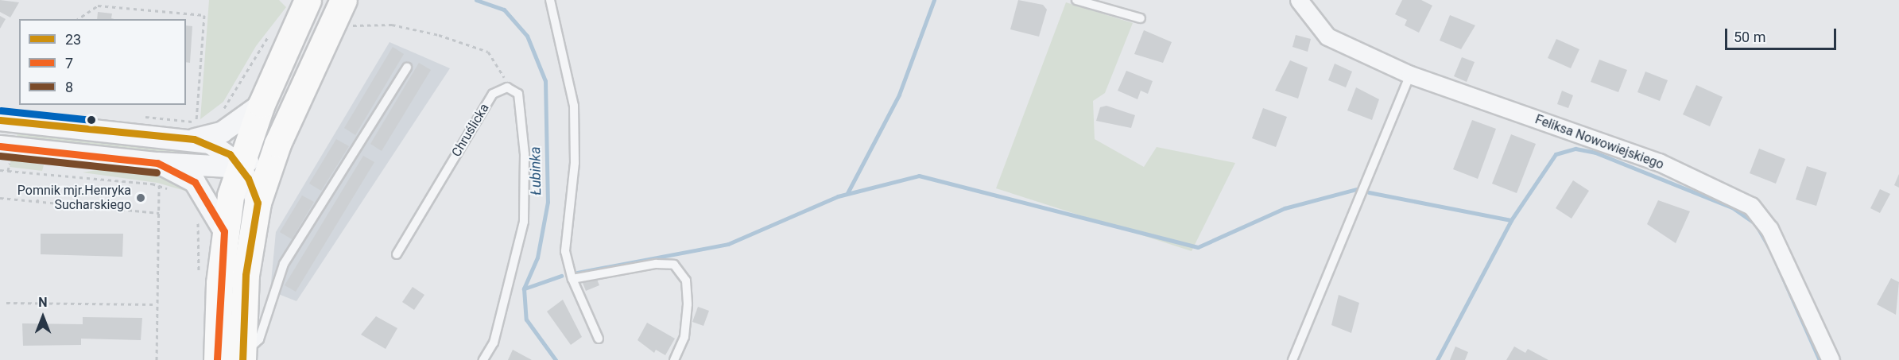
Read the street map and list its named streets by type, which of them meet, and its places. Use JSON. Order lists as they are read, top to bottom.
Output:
{
  "streets": {
    "street": ["Feliksa Nowowiejskiego"],
    "lane": ["Chruślicka"]
  },
  "water": ["Łubinka"],
  "places": ["Pomnik mjr.Henryka Sucharskiego"],
  "lines": ["transit line 23", "transit line 7", "transit line 8"],
  "legend": ["23", "7", "8"],
  "scale_bar": "50 m",
  "north": "top"
}
